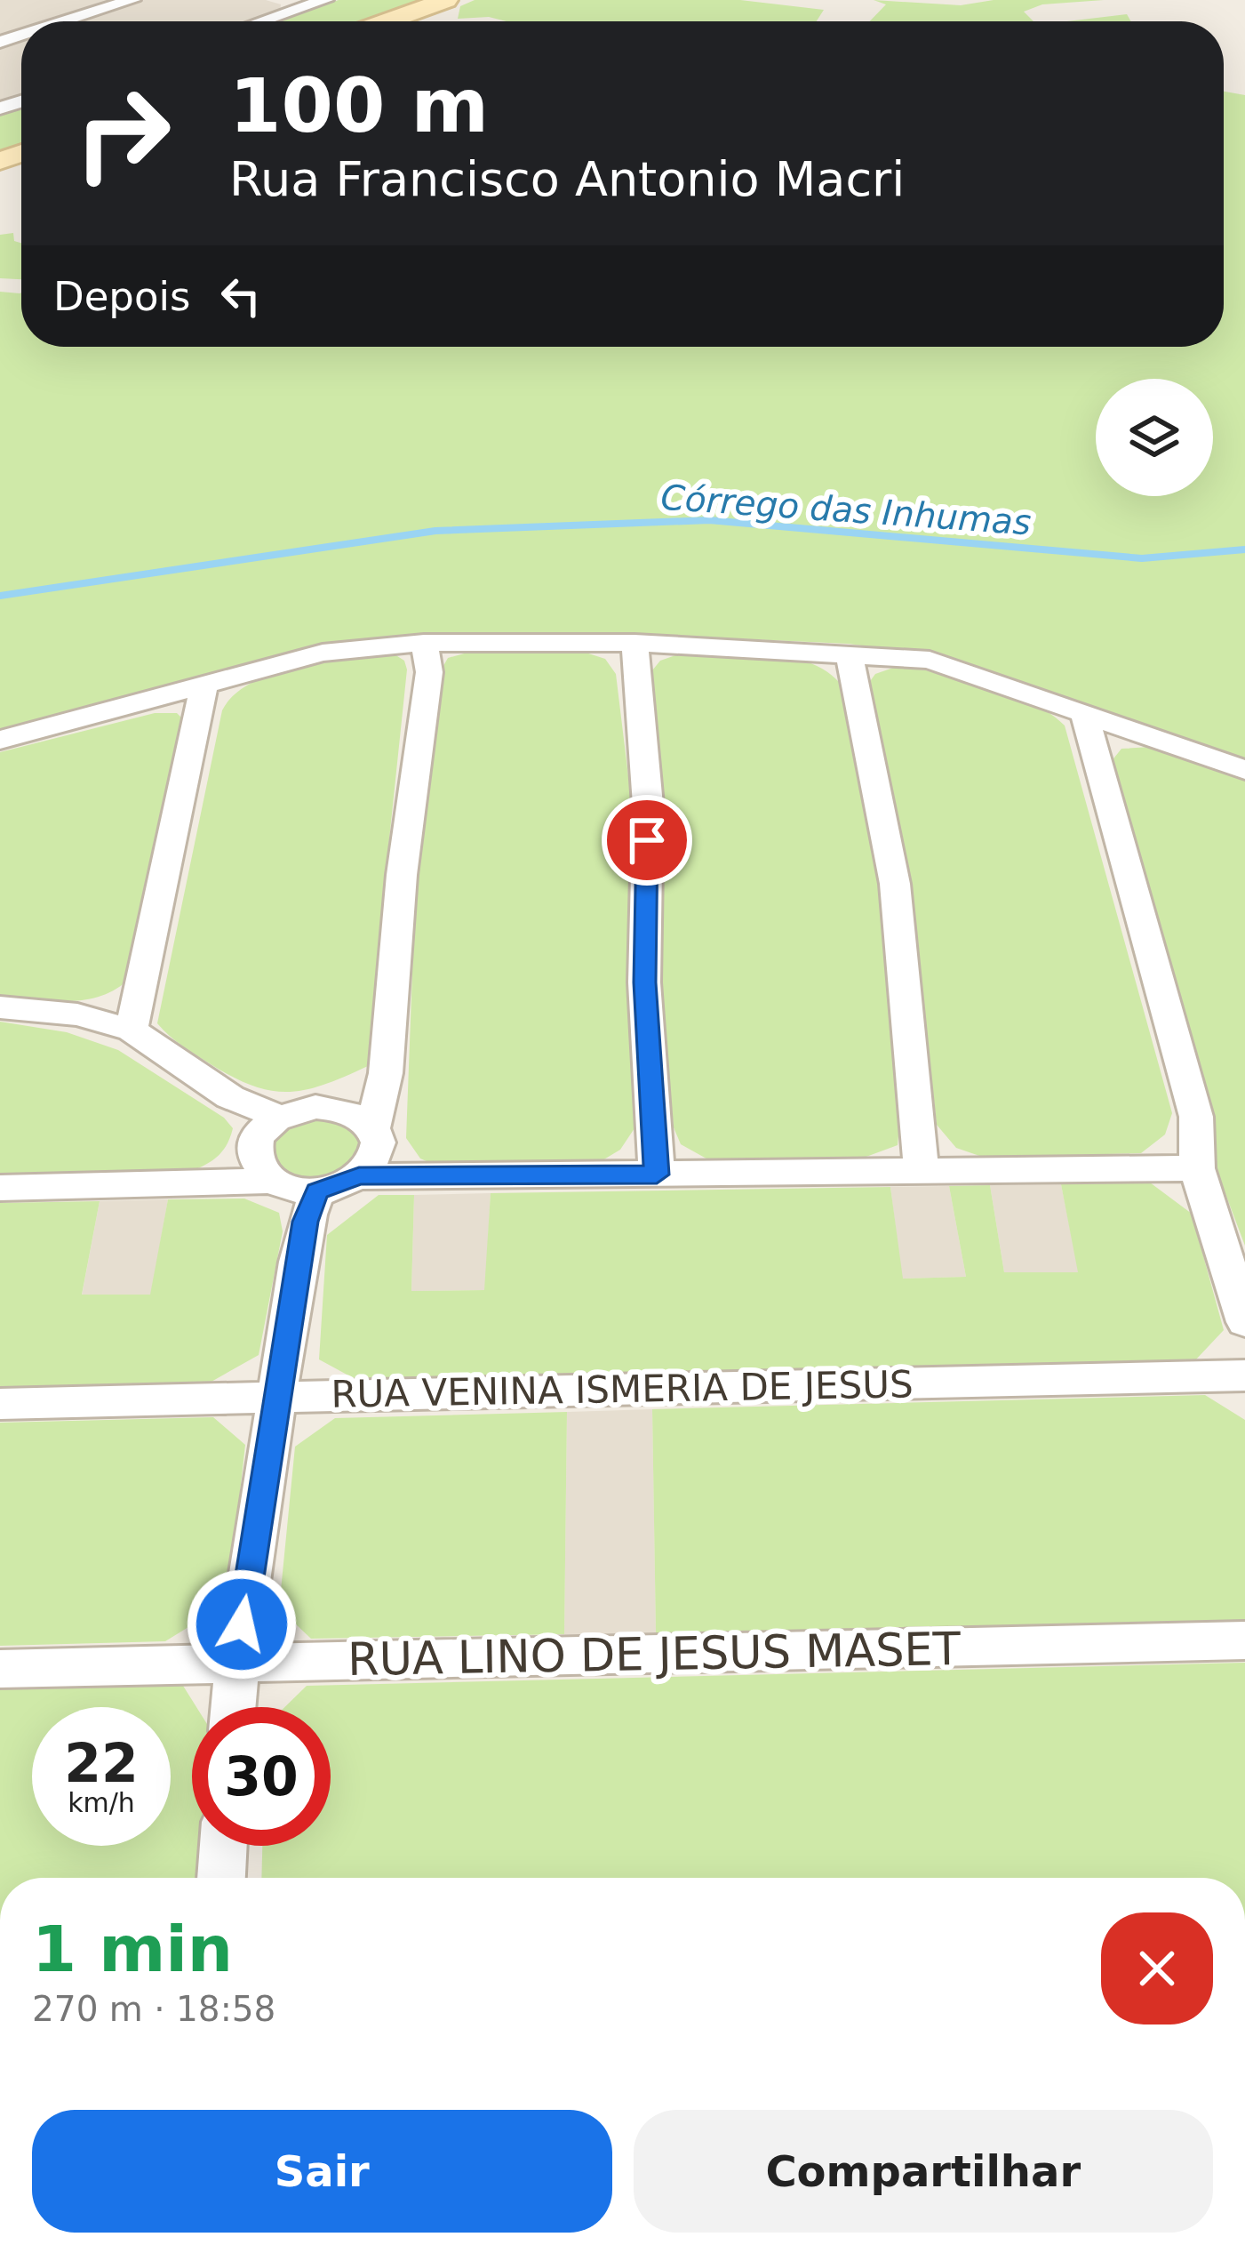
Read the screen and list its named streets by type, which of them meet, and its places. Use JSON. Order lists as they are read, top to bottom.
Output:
{
  "streets": {
    "street": ["RUA VENINA ISMERIA DE JESUS", "RUA LINO DE JESUS MASET"]
  },
  "water": ["Córrego das Inhumas"],
  "page": {
    "turn": ["100 m", "Rua Francisco Antonio Macri"],
    "then": "Depois",
    "speed": "22 km/h",
    "limit": "30",
    "heading": ["1 min", "270 m · 18:58"],
    "buttons": ["Sair", "Compartilhar"]
  }
}
